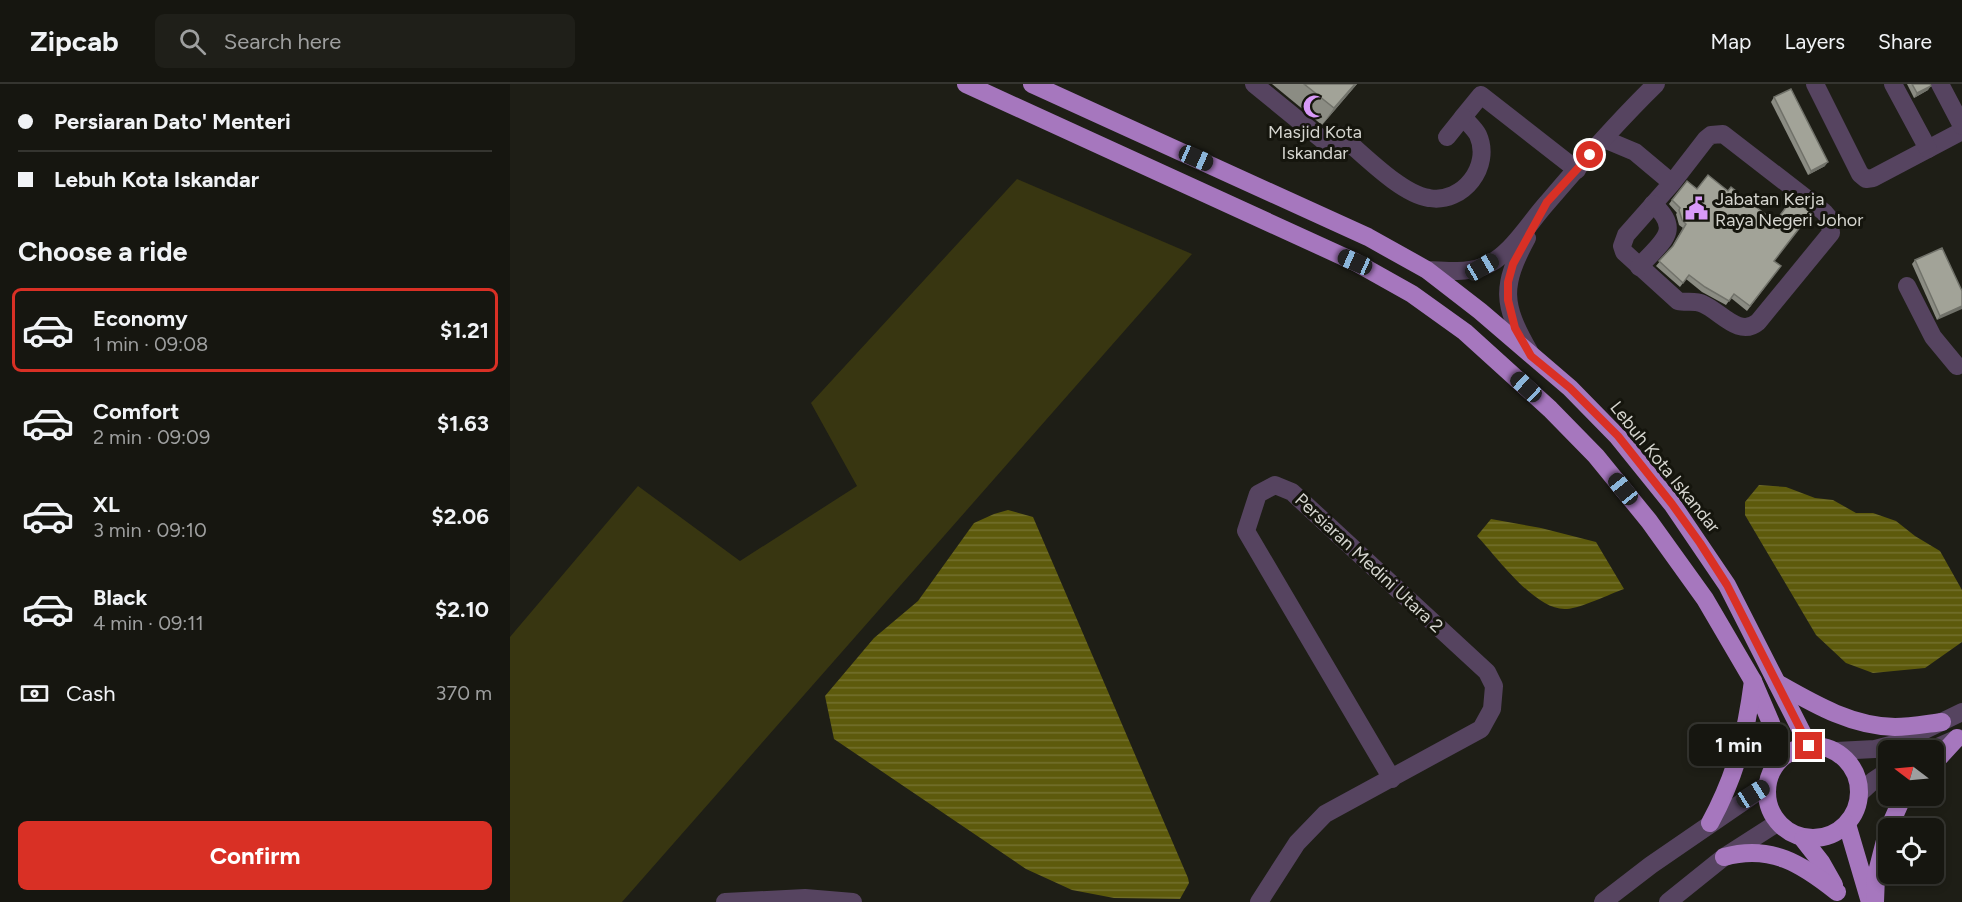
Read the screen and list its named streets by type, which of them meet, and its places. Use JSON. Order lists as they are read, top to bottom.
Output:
{
  "streets": {
    "highway": ["Lebuh Kota Iskandar"],
    "street": ["Persiaran Medini Utara 2"]
  },
  "places": {
    "mosque": ["Masjid Kota Iskandar"],
    "public building": ["Jabatan Kerja Raya Negeri Johor"]
  },
  "north": "left",
  "page": {
    "header": "Zipcab",
    "search": "Search here",
    "nav": ["Map", "Layers", "Share"],
    "banner": ["Persiaran Dato' Menteri", "Lebuh Kota Iskandar"],
    "heading": "Choose a ride",
    "list": [
      {
        "name": "Economy",
        "note": "1 min · 09:08",
        "value": "$1.21"
      },
      {
        "name": "Comfort",
        "note": "2 min · 09:09",
        "value": "$1.63"
      },
      {
        "name": "XL",
        "note": "3 min · 09:10",
        "value": "$2.06"
      },
      {
        "name": "Black",
        "note": "4 min · 09:11",
        "value": "$2.10"
      }
    ],
    "pay": ["Cash", "370 m"],
    "bubble": "1 min",
    "buttons": "Confirm"
  }
}
